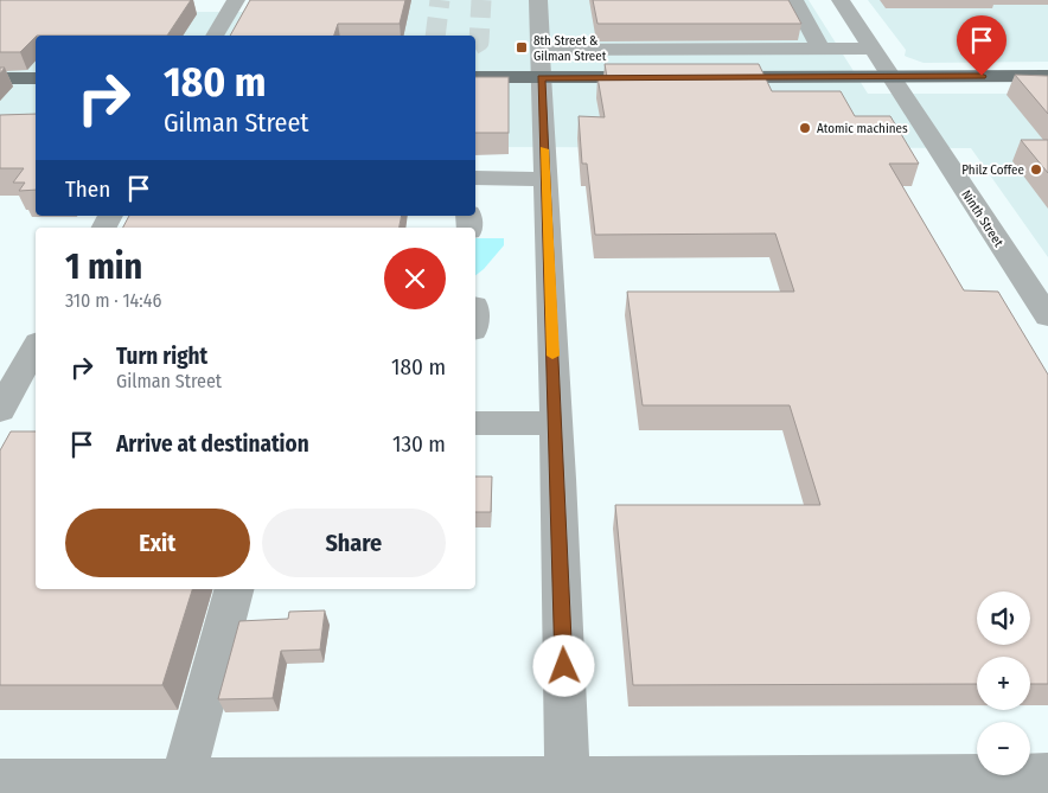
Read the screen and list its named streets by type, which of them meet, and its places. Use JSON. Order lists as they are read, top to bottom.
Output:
{
  "streets": {
    "street": ["Ninth Street"]
  },
  "places": {
    "transit": ["8th Street & Gilman Street"],
    "other": ["Atomic machines", "Philz Coffee"]
  },
  "page": {
    "turn": ["180 m", "Gilman Street"],
    "then": "Then",
    "heading": ["1 min", "310 m · 14:46"],
    "list": [
      {
        "name": "Turn right",
        "note": "Gilman Street",
        "value": "180 m"
      },
      {
        "name": "Arrive at destination",
        "value": "130 m"
      }
    ],
    "buttons": ["Exit", "Share"],
    "map_buttons": ["+", "−"]
  }
}
